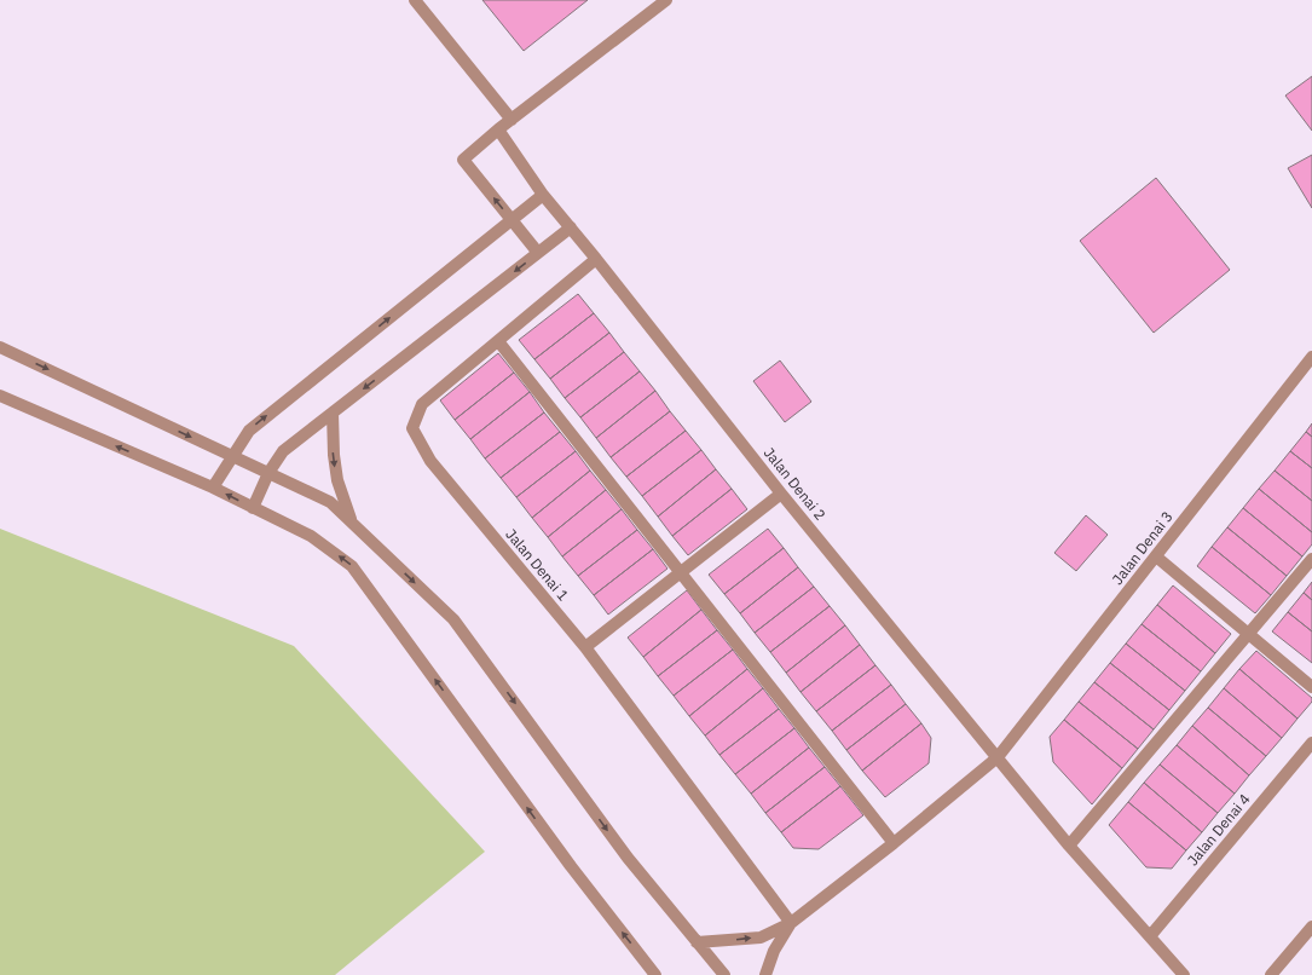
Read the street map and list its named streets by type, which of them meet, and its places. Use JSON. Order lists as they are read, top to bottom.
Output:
{
  "streets": {
    "street": [
      "Jalan Denai 2",
      "Jalan Denai 3",
      "Jalan Denai 1",
      "Jalan Denai 4"
    ]
  },
  "crossings": [
    ["Jalan Denai 2", "Jalan Denai 3"],
    ["Jalan Denai 2", "Jalan Denai 1"],
    ["Jalan Denai 2", "Jalan Denai 4"],
    ["Jalan Denai 3", "Jalan Denai 1"]
  ]
}
